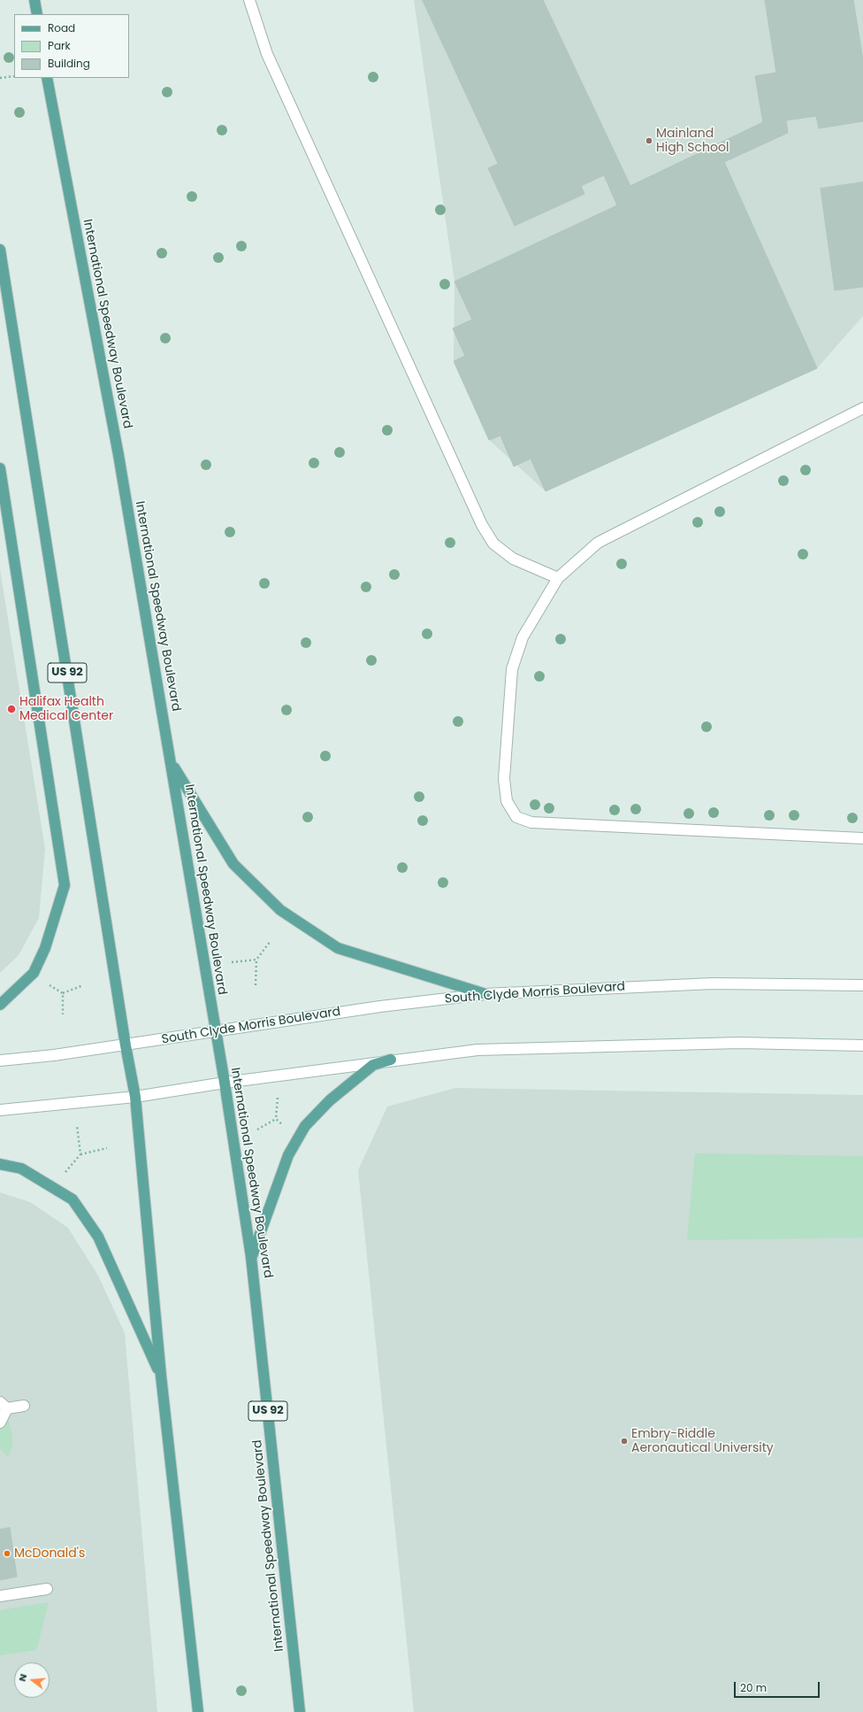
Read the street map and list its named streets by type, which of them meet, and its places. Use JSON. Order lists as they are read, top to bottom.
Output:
{
  "streets": {
    "main road": ["International Speedway Boulevard", "US 92", "South Clyde Morris Boulevard"]
  },
  "crossings": [
    ["International Speedway Boulevard", "South Clyde Morris Boulevard"],
    ["US 92", "South Clyde Morris Boulevard"]
  ],
  "places": [
    "Mainland High School",
    "Halifax Health Medical Center",
    "Embry-Riddle Aeronautical University",
    "McDonald's"
  ],
  "legend": ["Road", "Park", "Building"],
  "scale_bar": "20 m",
  "north": "left"
}
